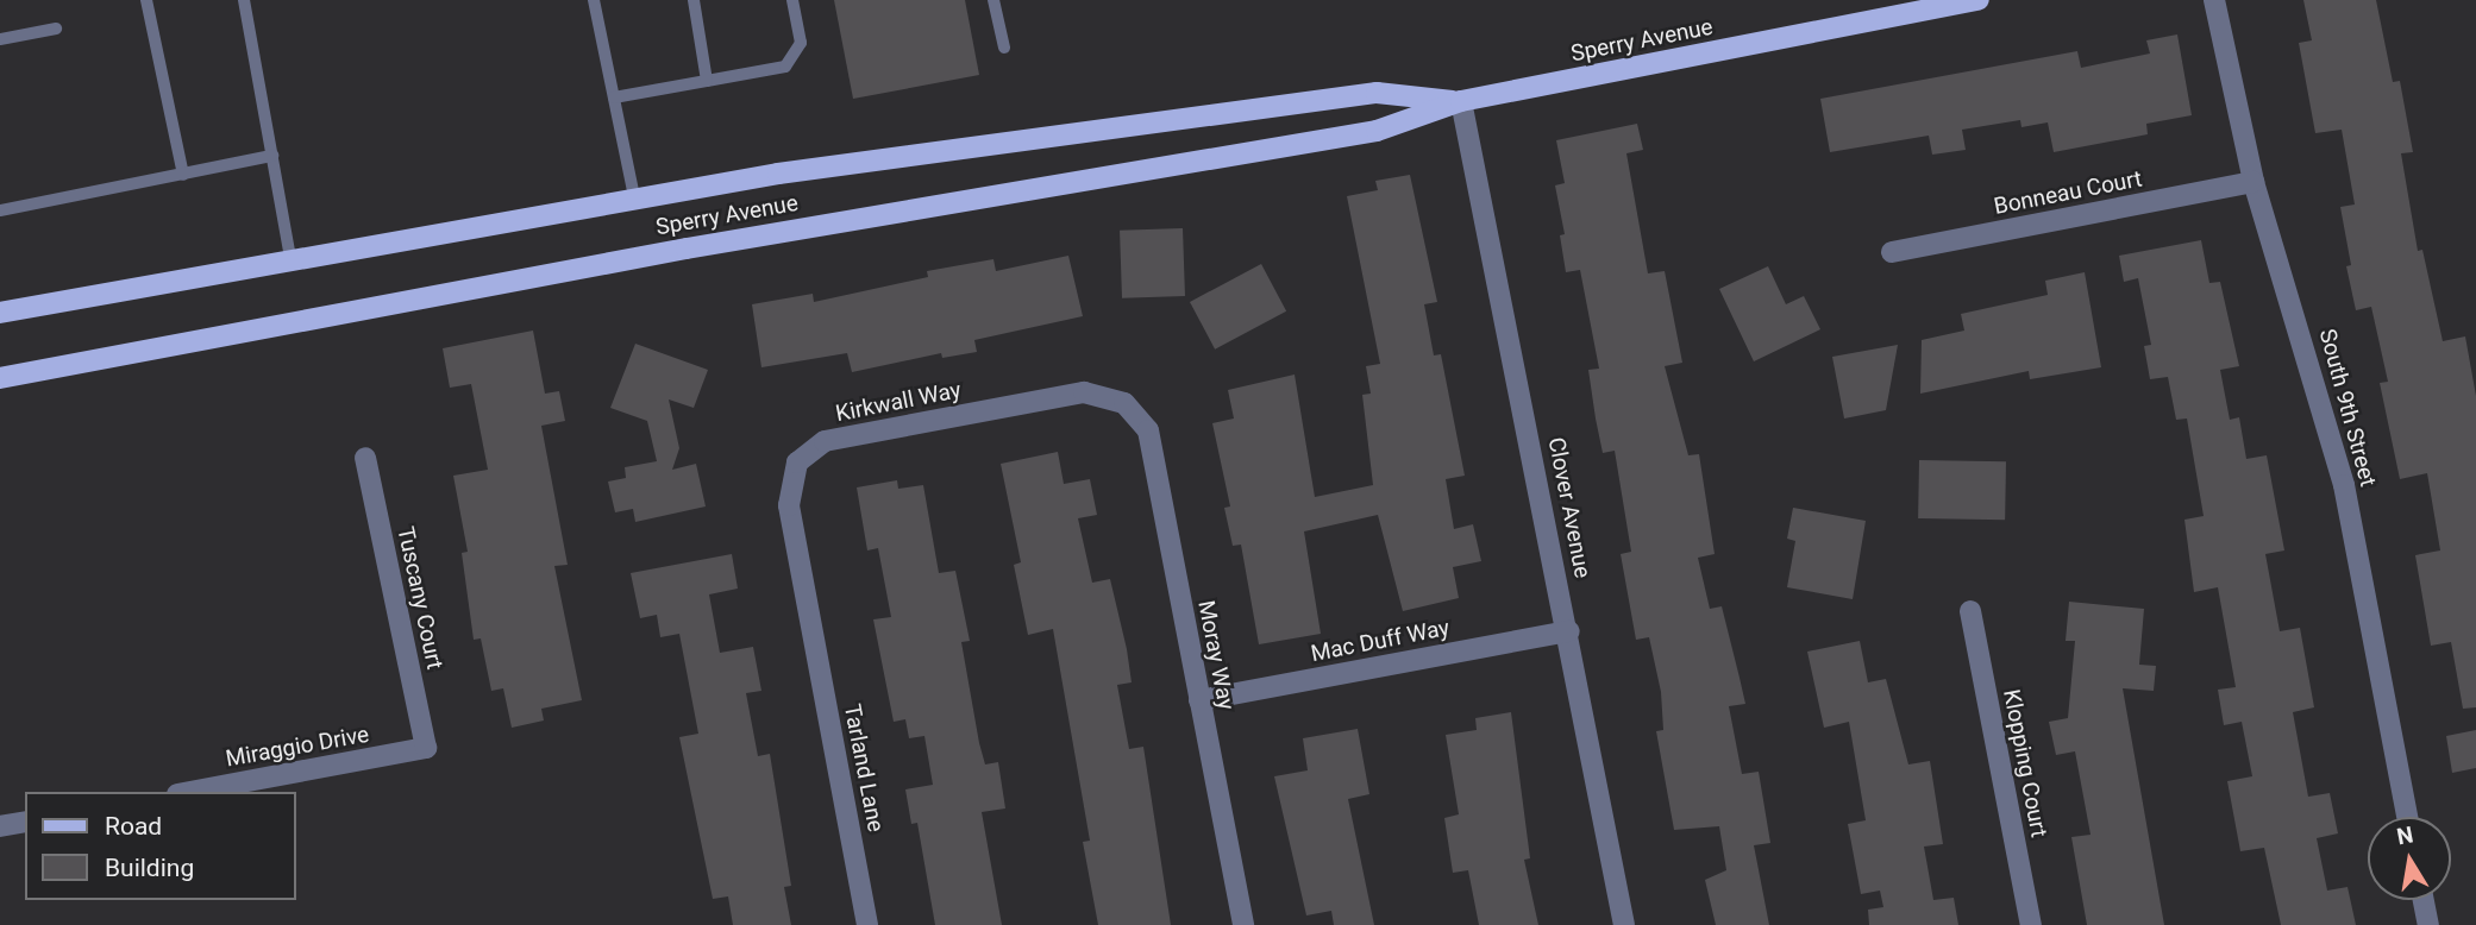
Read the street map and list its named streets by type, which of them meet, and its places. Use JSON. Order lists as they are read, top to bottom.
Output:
{
  "streets": {
    "main road": ["Sperry Avenue"],
    "street": [
      "Bonneau Court",
      "Kirkwall Way",
      "South 9th Street",
      "Clover Avenue",
      "Tuscany Court",
      "Mac Duff Way",
      "Moray Way",
      "Miraggio Drive",
      "Klopping Court",
      "Tarland Lane"
    ]
  },
  "crossings": [
    ["Sperry Avenue", "Clover Avenue"],
    ["Bonneau Court", "South 9th Street"],
    ["Kirkwall Way", "Moray Way"],
    ["Kirkwall Way", "Tarland Lane"],
    ["Clover Avenue", "Mac Duff Way"],
    ["Tuscany Court", "Miraggio Drive"],
    ["Mac Duff Way", "Moray Way"]
  ],
  "legend": ["Road", "Building"],
  "north": "top"
}
